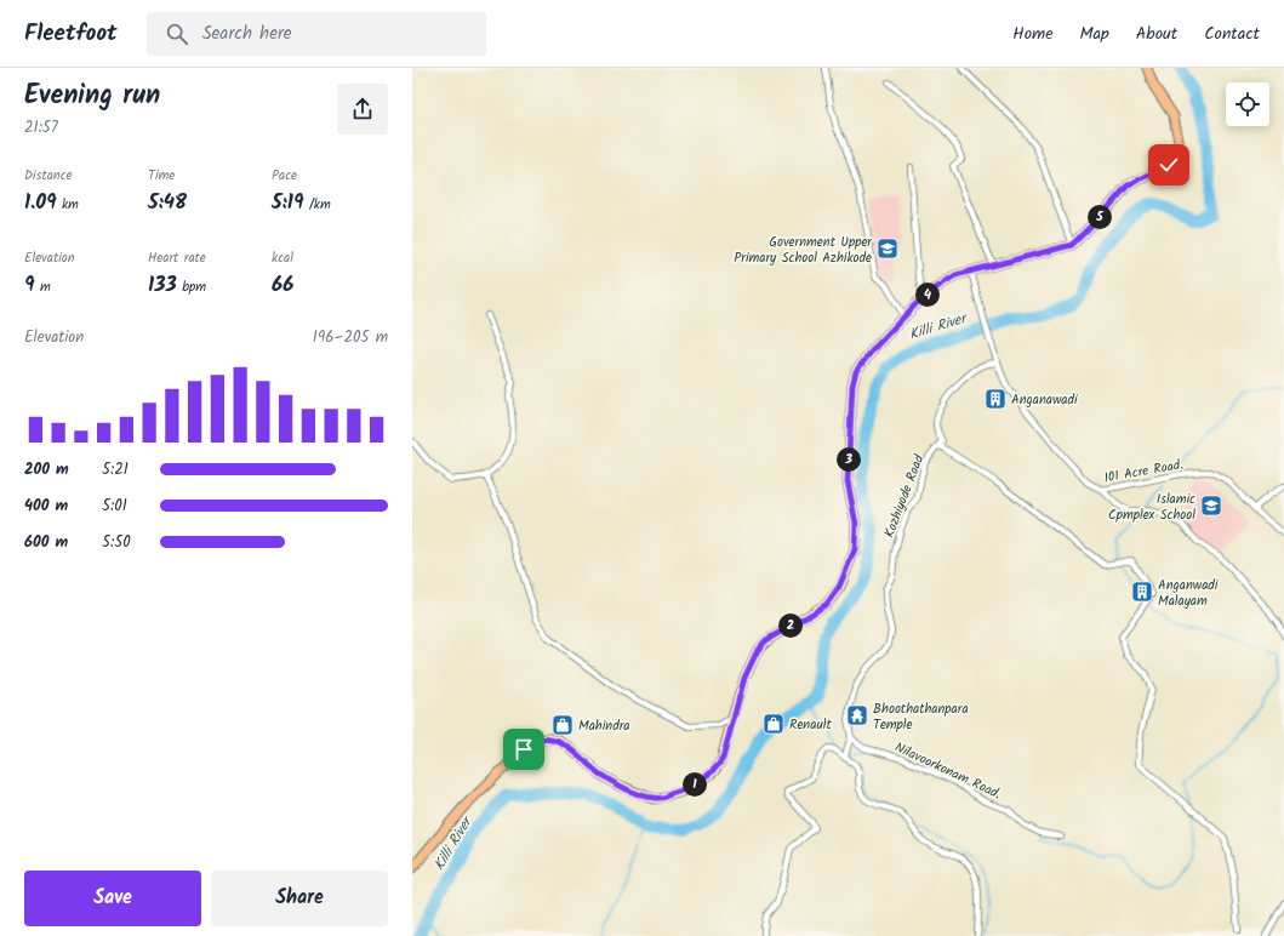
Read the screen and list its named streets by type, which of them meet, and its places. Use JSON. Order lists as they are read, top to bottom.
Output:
{
  "streets": {
    "street": ["101 Acre Road.", "Kozhiyode Road", "Nilavoorkonam Road."]
  },
  "crossings": [
    ["101 Acre Road.", "Kozhiyode Road"],
    ["Kozhiyode Road", "Nilavoorkonam Road."]
  ],
  "water": ["Killi River"],
  "places": {
    "school or university": ["Government Upper Primary School Azhikode", "Islamic Cpmplex School"],
    "building": ["Anganawadi", "Anganwadi Malayam"],
    "temple": ["Bhoothathanpara Temple"],
    "shop": ["Renault", "Mahindra"]
  },
  "page": {
    "header": "Fleetfoot",
    "search": "Search here",
    "nav": [
      "Home",
      "Map",
      "About",
      "Contact"
    ],
    "heading": ["Evening run", "21:57"],
    "stats": [
      ["Distance", "1.09 km"],
      ["Time", "5:48"],
      ["Pace", "5:19 /km"],
      ["Elevation", "9 m"],
      ["Heart rate", "133 bpm"],
      ["kcal", "66"]
    ],
    "pins": [
      "5",
      "4",
      "3",
      "2",
      "1"
    ],
    "chart": ["Elevation", "196–205 m"],
    "list": [
      {
        "name": "200 m",
        "note": "5:21"
      },
      {
        "name": "400 m",
        "note": "5:01"
      },
      {
        "name": "600 m",
        "note": "5:50"
      }
    ],
    "buttons": ["Save", "Share"]
  }
}
